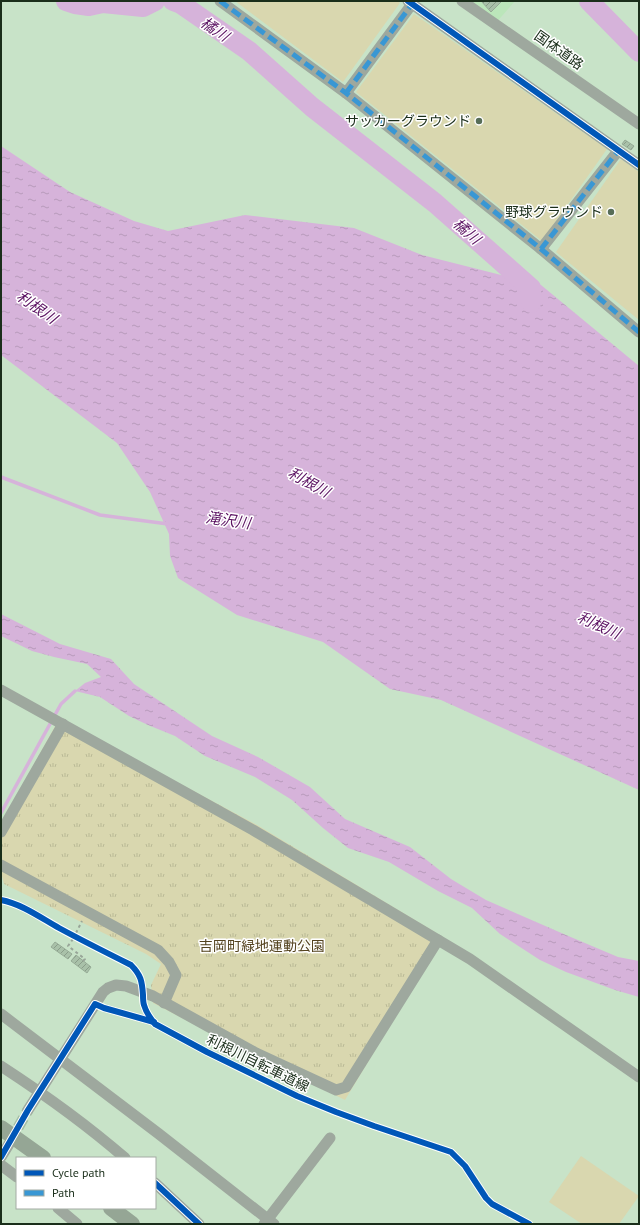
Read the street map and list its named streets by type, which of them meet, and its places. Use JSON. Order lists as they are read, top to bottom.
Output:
{
  "streets": {
    "street": ["国体道路"],
    "cycle path": ["利根川自転車道線"]
  },
  "water": ["橘川", "利根川", "滝沢川"],
  "parks": ["吉岡町緑地運動公園"],
  "places": ["サッカーグラウンド", "野球グラウンド"],
  "legend": ["Cycle path", "Path"]
}
